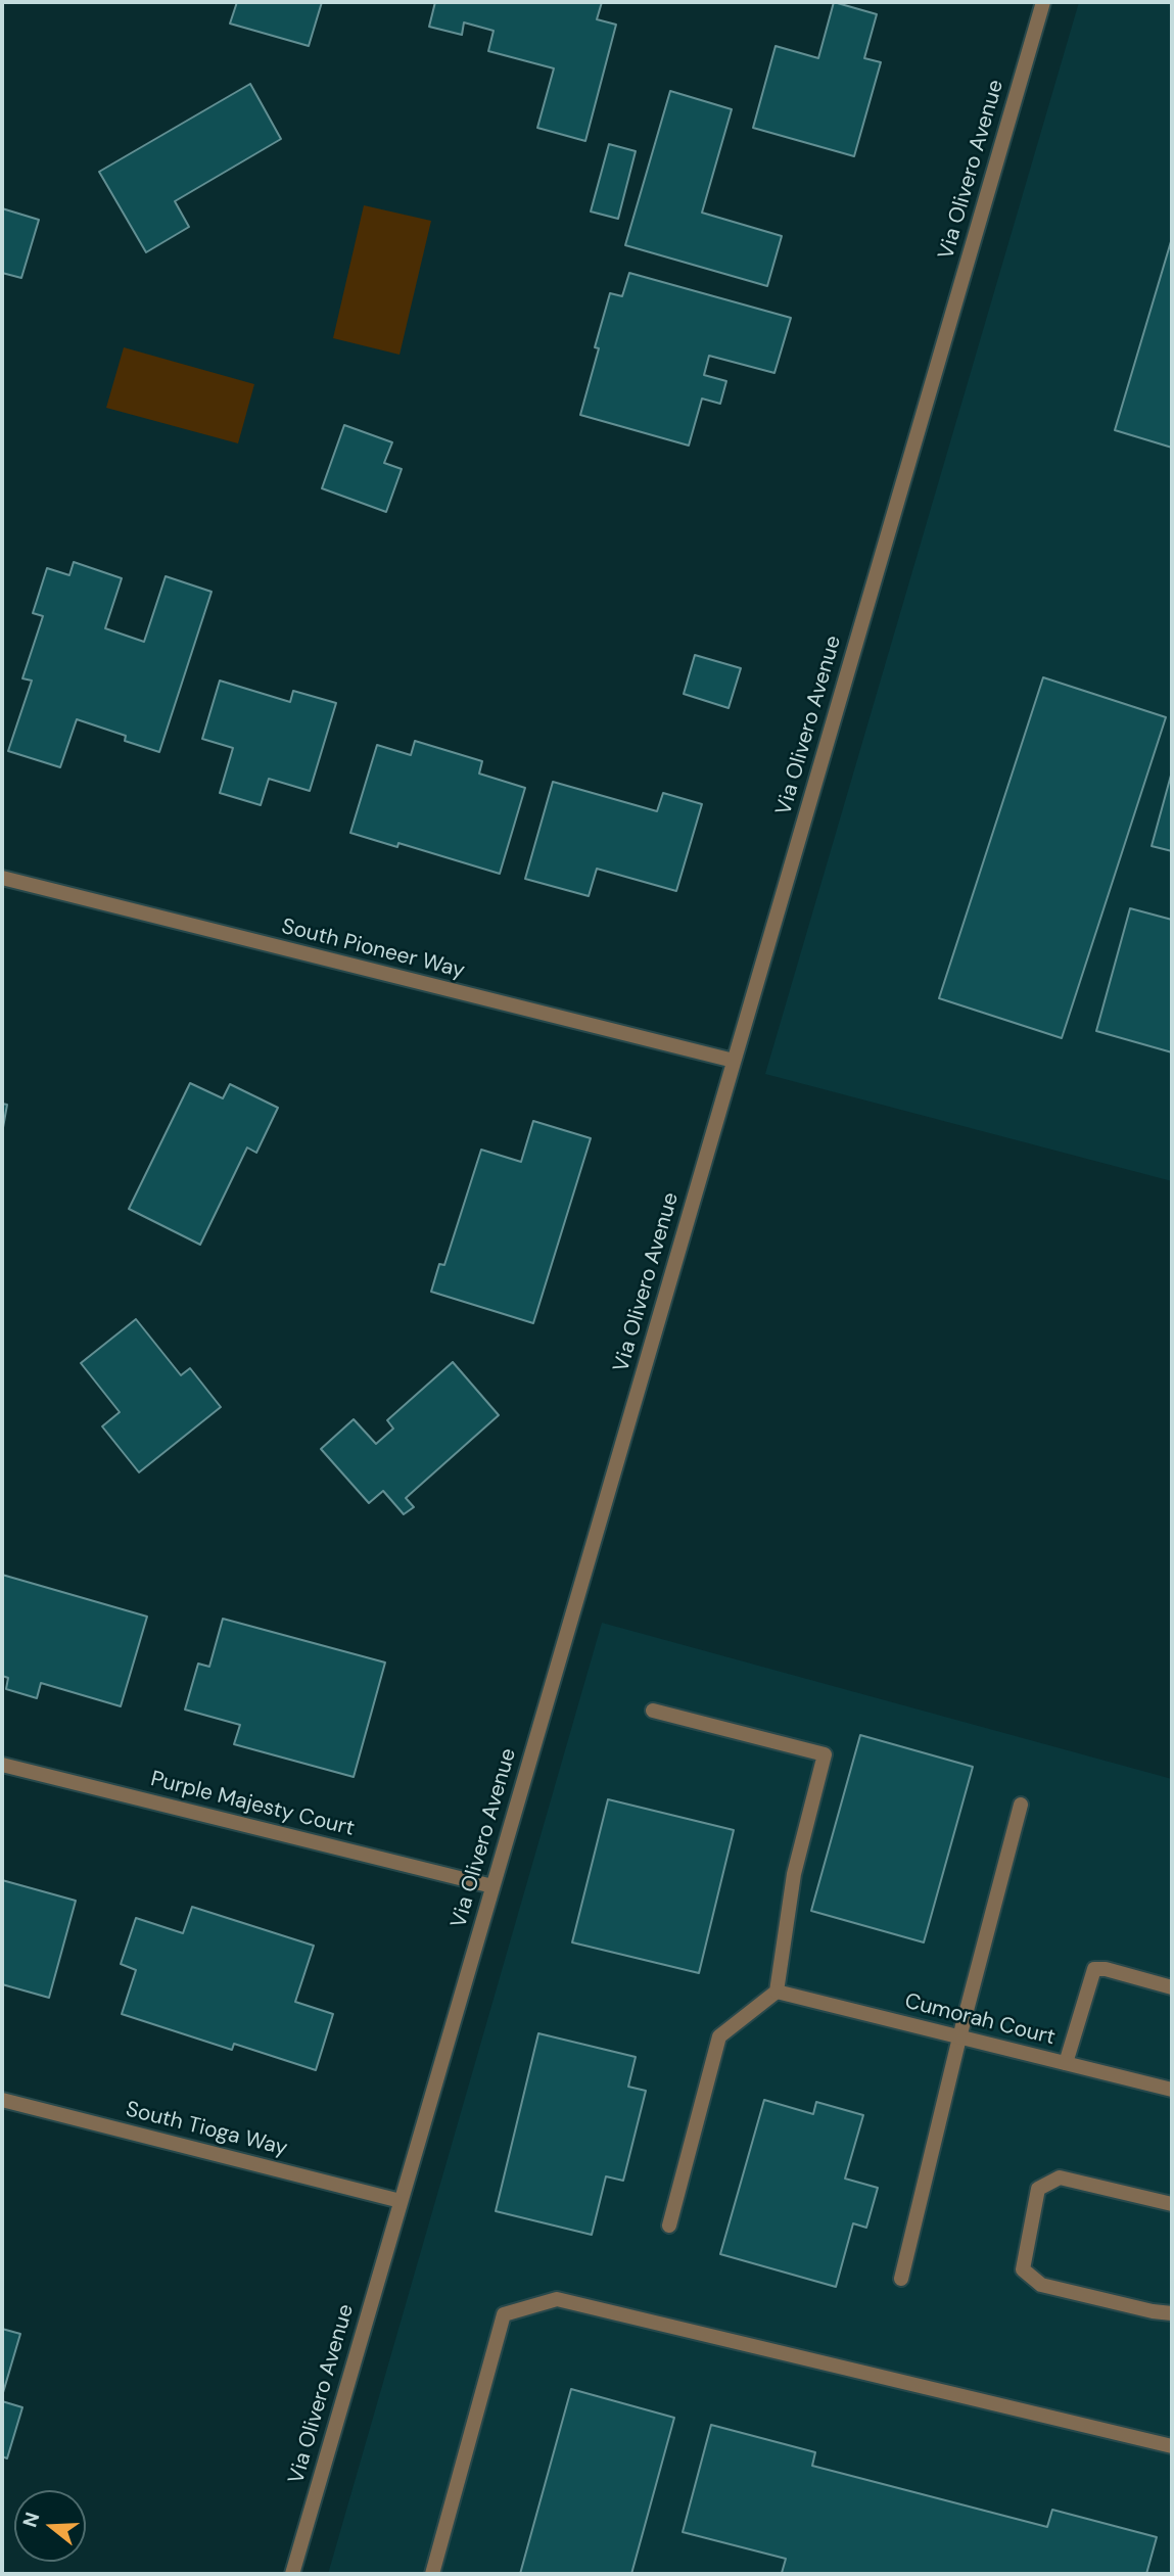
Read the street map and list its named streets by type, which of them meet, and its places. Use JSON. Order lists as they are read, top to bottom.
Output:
{
  "streets": {
    "street": [
      "Via Olivero Avenue",
      "South Pioneer Way",
      "Purple Majesty Court",
      "Cumorah Court",
      "South Tioga Way"
    ]
  },
  "crossings": [
    ["Via Olivero Avenue", "South Pioneer Way"],
    ["Via Olivero Avenue", "Purple Majesty Court"],
    ["Via Olivero Avenue", "South Tioga Way"]
  ],
  "north": "left"
}
